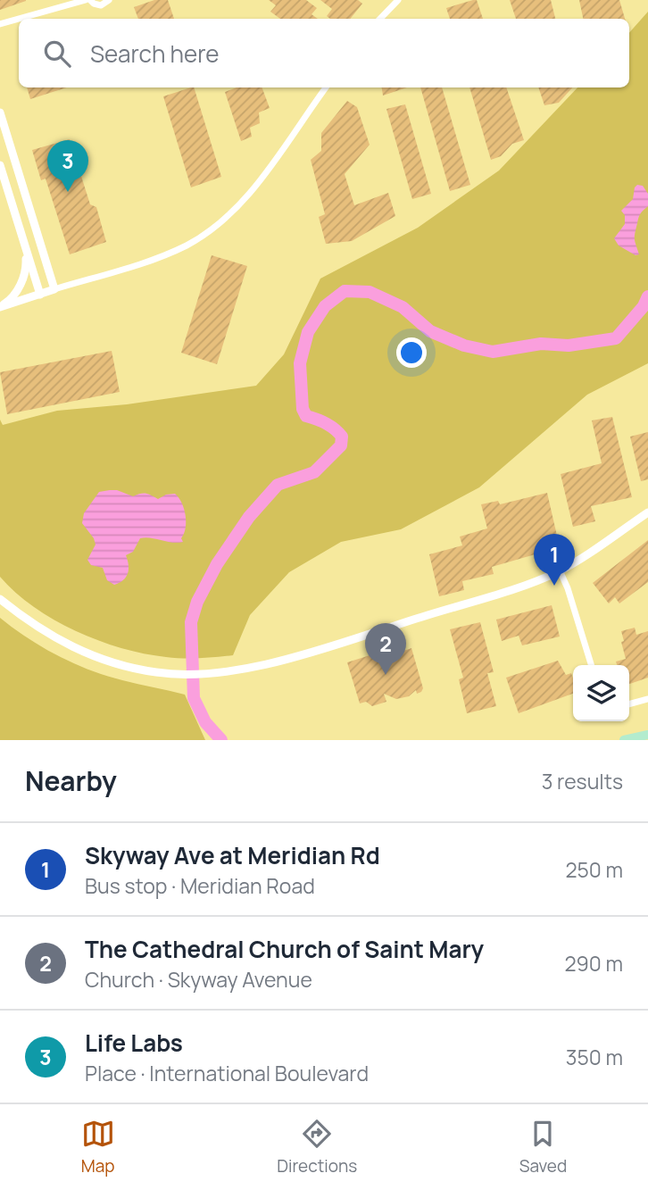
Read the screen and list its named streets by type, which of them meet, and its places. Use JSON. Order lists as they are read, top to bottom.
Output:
{
  "page": {
    "search": "Search here",
    "pins": ["3", "1", "2"],
    "heading": ["Nearby", "3 results"],
    "list": [
      {
        "mark": "1",
        "name": "Skyway Ave at Meridian Rd",
        "note": "Bus stop · Meridian Road",
        "value": "250 m"
      },
      {
        "mark": "2",
        "name": "The Cathedral Church of Saint Mary",
        "note": "Church · Skyway Avenue",
        "value": "290 m"
      },
      {
        "mark": "3",
        "name": "Life Labs",
        "note": "Place · International Boulevard",
        "value": "350 m"
      }
    ],
    "nav": ["Map", "Directions", "Saved"]
  }
}
